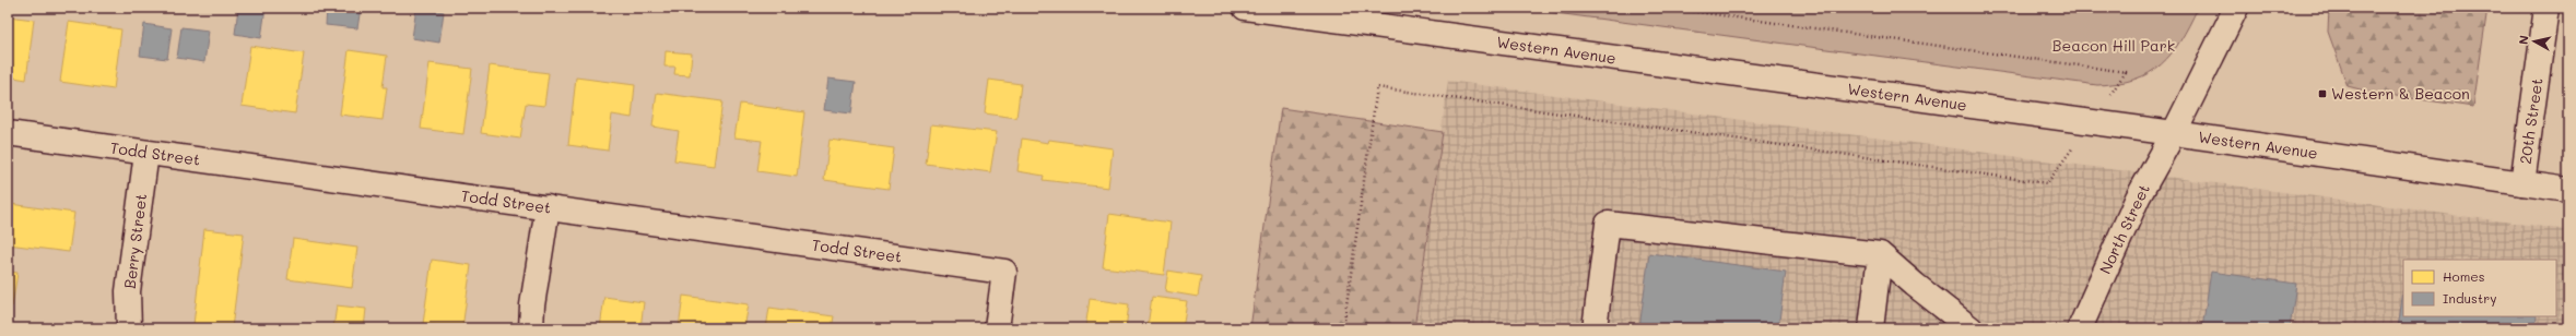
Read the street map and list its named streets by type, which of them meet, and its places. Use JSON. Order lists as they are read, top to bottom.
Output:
{
  "streets": {
    "street": [
      "Western Avenue",
      "20th Street",
      "Todd Street",
      "North Street",
      "Berry Street"
    ]
  },
  "crossings": [
    ["Western Avenue", "20th Street"],
    ["Western Avenue", "North Street"],
    ["Todd Street", "Berry Street"]
  ],
  "parks": ["Beacon Hill Park"],
  "places": {
    "transit": ["Western & Beacon"]
  },
  "legend": ["Homes", "Industry"],
  "north": "left"
}
